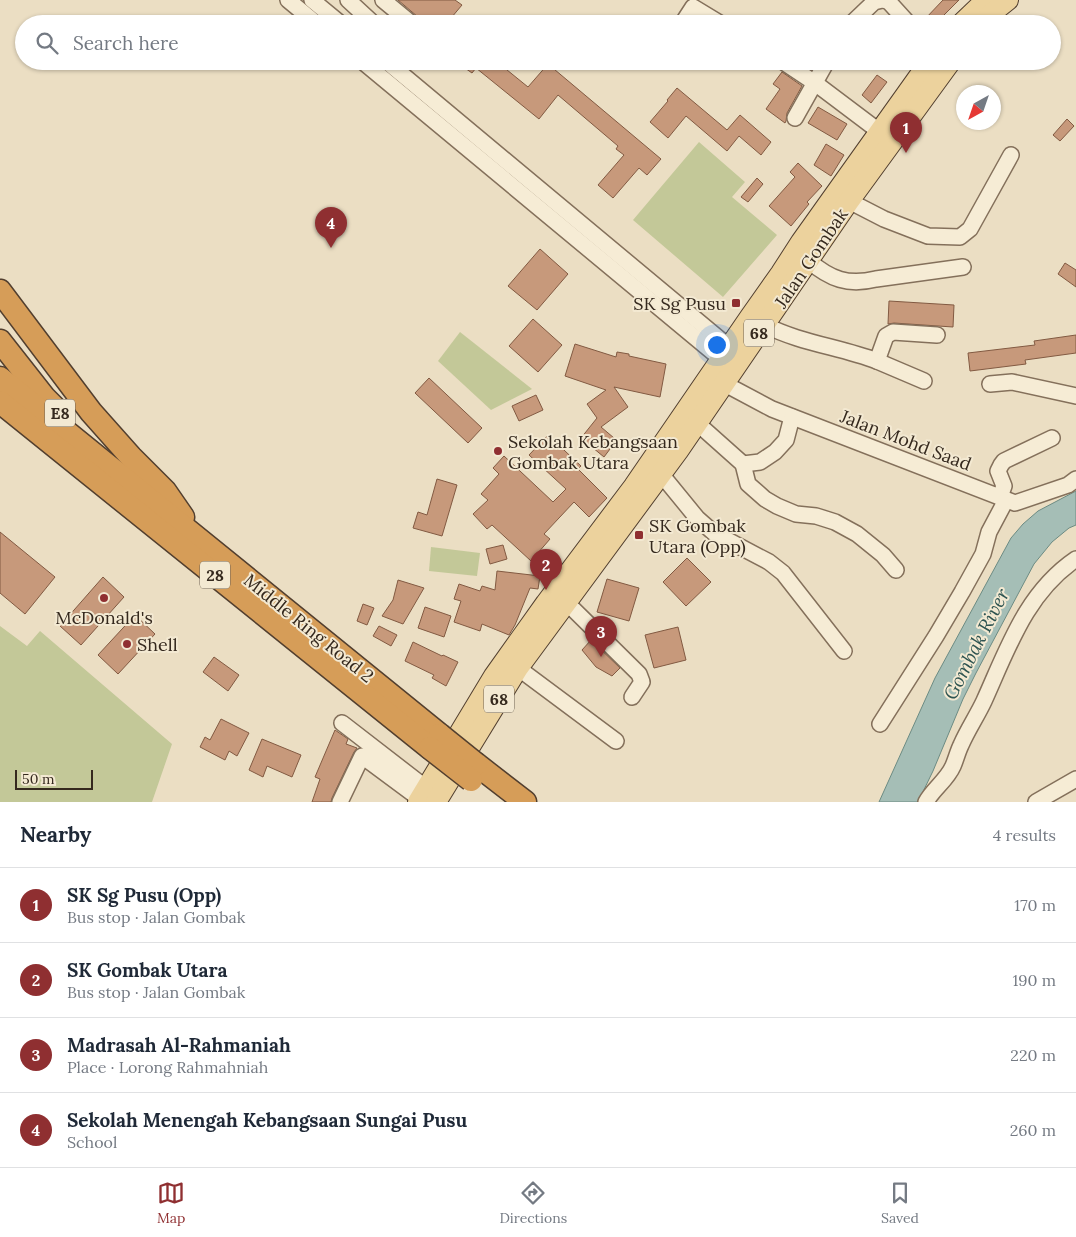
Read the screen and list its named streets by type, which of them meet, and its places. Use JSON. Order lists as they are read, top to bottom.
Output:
{
  "streets": {
    "highway": ["E8", "28", "Middle Ring Road 2"],
    "main road": ["Jalan Gombak", "68"],
    "street": ["Jalan Mohd Saad"]
  },
  "crossings": [
    ["Jalan Gombak", "Jalan Mohd Saad"],
    ["E8", "Middle Ring Road 2"]
  ],
  "water": ["Gombak River"],
  "places": {
    "transit": ["SK Sg Pusu", "SK Gombak Utara (Opp)"],
    "other": ["Sekolah Kebangsaan Gombak Utara", "McDonald's", "Shell"]
  },
  "scale_bar": "50 m",
  "north": "bottom left",
  "page": {
    "search": "Search here",
    "pins": [
      "1",
      "4",
      "2",
      "3"
    ],
    "scale": "50 m",
    "heading": ["Nearby", "4 results"],
    "list": [
      {
        "mark": "1",
        "name": "SK Sg Pusu (Opp)",
        "note": "Bus stop · Jalan Gombak",
        "value": "170 m"
      },
      {
        "mark": "2",
        "name": "SK Gombak Utara",
        "note": "Bus stop · Jalan Gombak",
        "value": "190 m"
      },
      {
        "mark": "3",
        "name": "Madrasah Al-Rahmaniah",
        "note": "Place · Lorong Rahmahniah",
        "value": "220 m"
      },
      {
        "mark": "4",
        "name": "Sekolah Menengah Kebangsaan Sungai Pusu",
        "note": "School",
        "value": "260 m"
      }
    ],
    "nav": ["Map", "Directions", "Saved"]
  }
}
